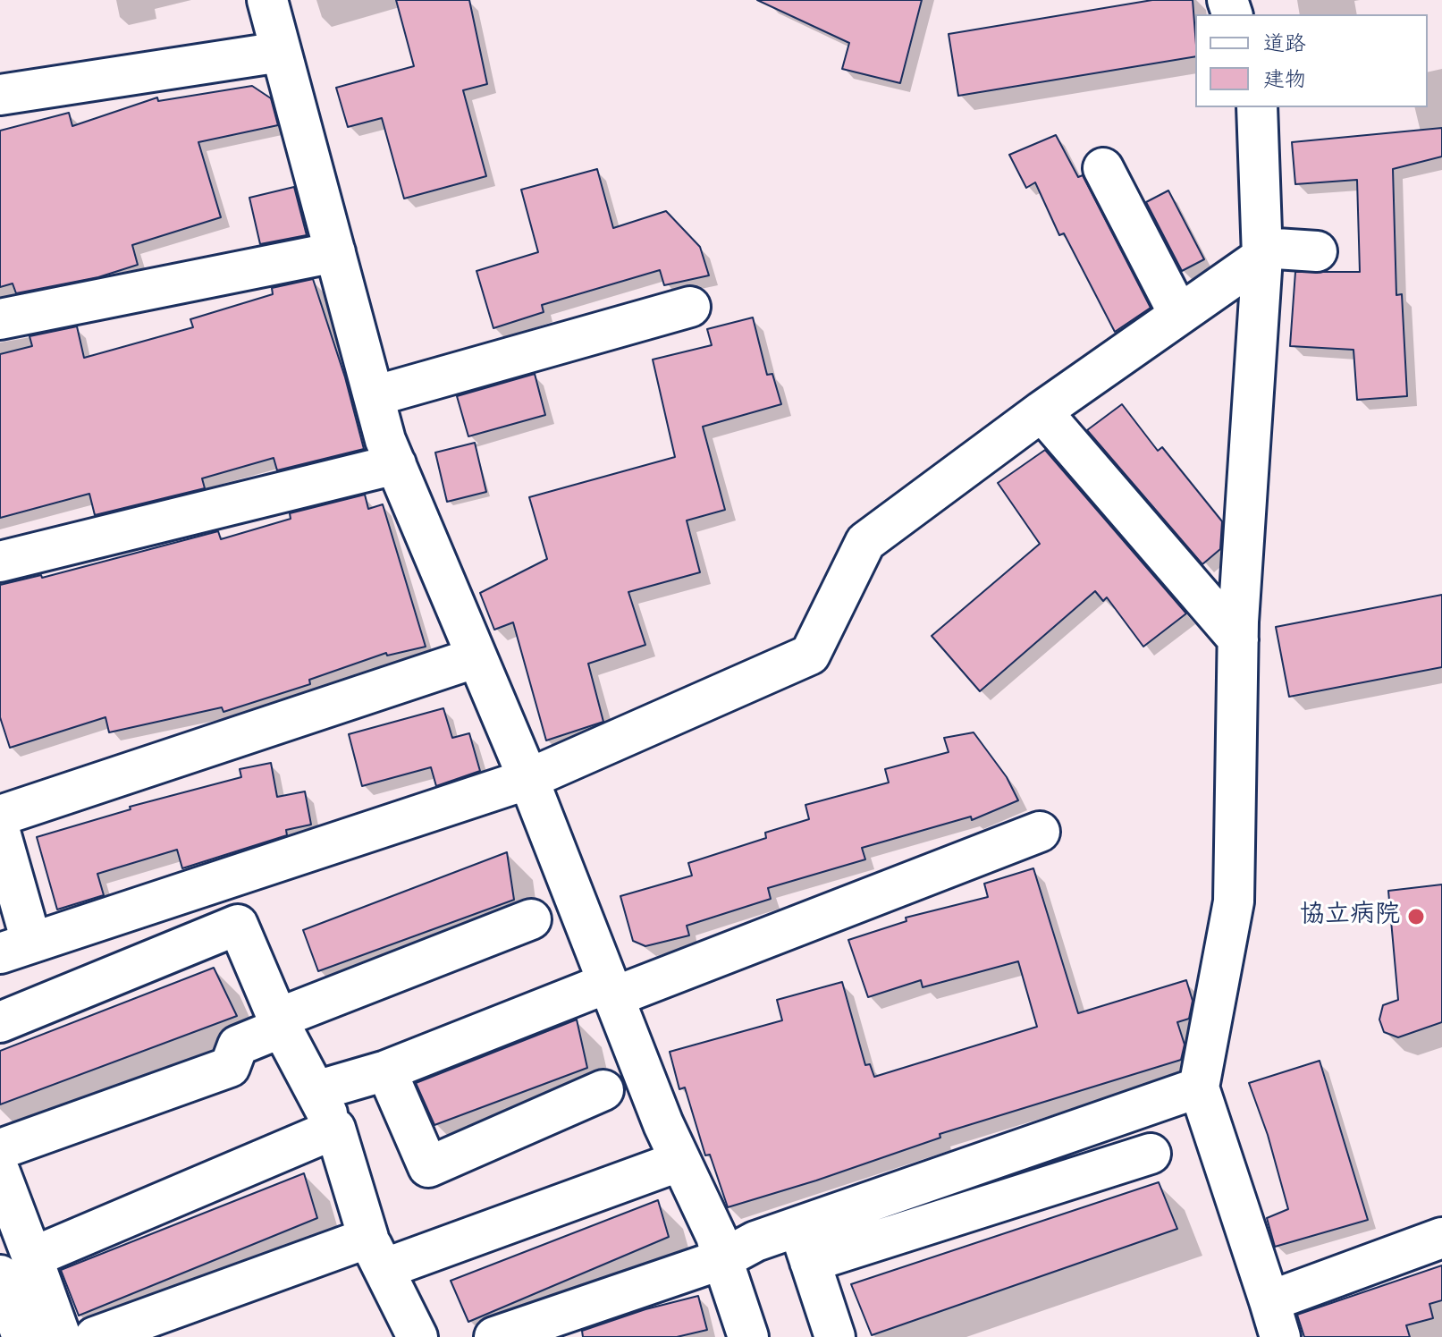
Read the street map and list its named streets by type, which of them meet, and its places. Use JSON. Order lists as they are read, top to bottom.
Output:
{
  "places": ["協立病院"],
  "legend": ["道路", "建物"]
}
